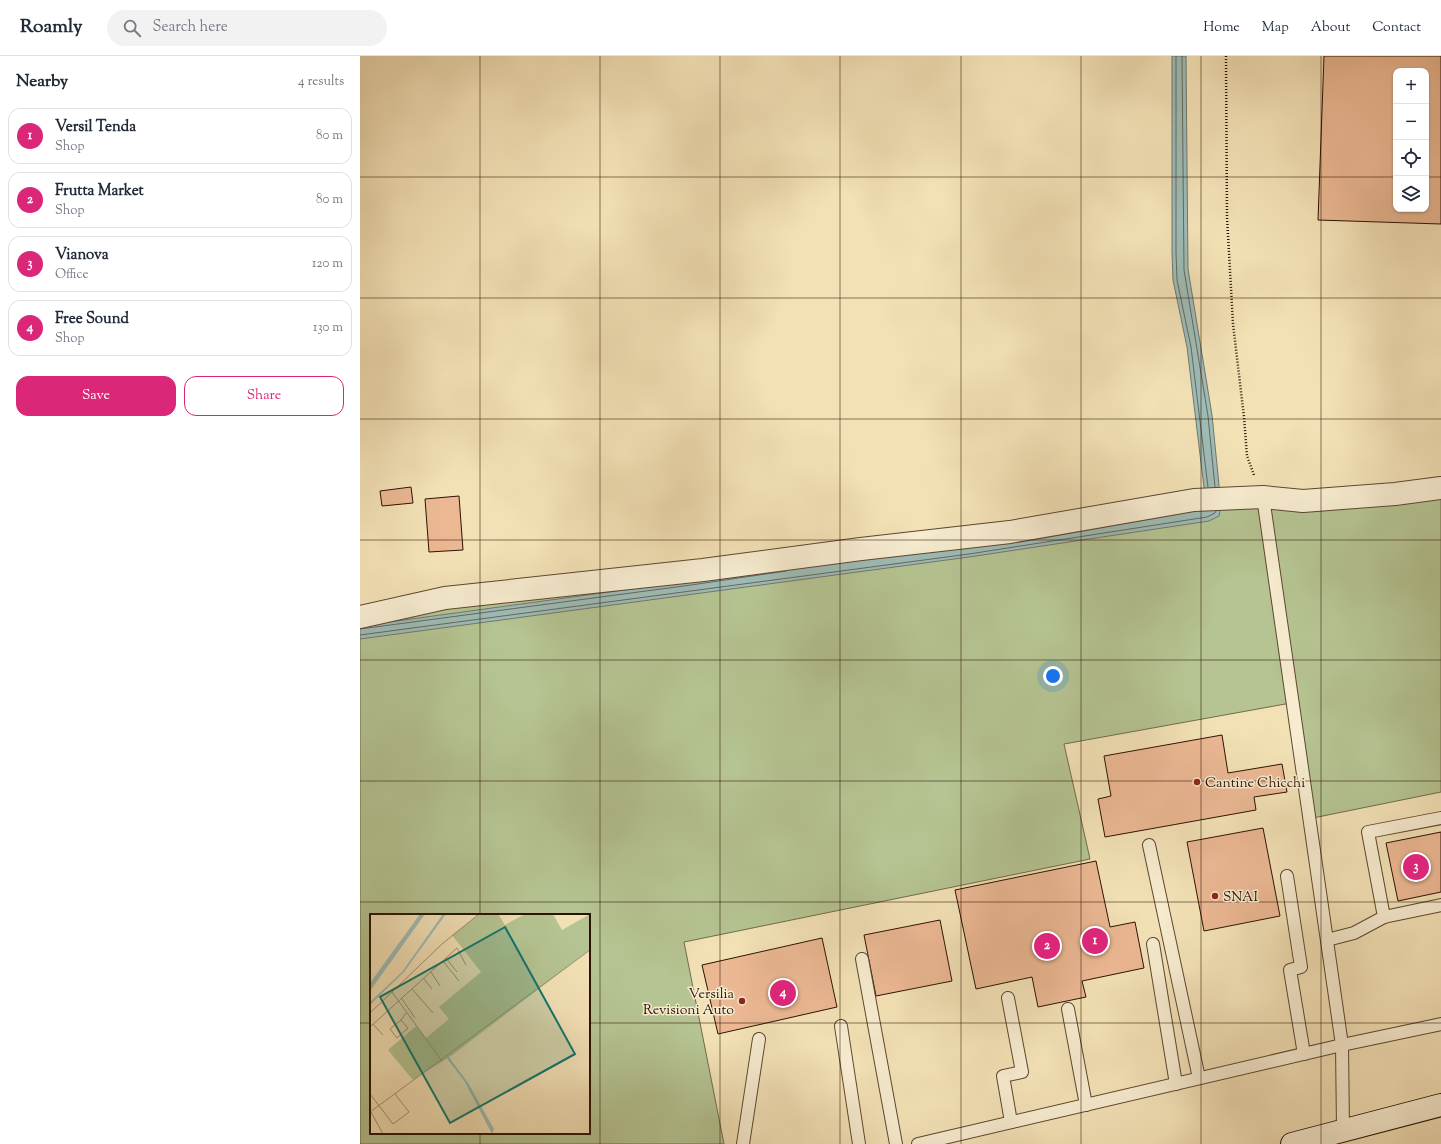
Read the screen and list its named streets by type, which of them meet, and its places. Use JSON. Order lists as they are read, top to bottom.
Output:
{
  "places": ["Cantine Chicchi", "SNAI", "Versilia Revisioni Auto"],
  "page": {
    "header": "Roamly",
    "search": "Search here",
    "nav": [
      "Home",
      "Map",
      "About",
      "Contact"
    ],
    "heading": ["Nearby", "4 results"],
    "map_buttons": ["+", "−"],
    "list": [
      {
        "mark": "1",
        "name": "Versil Tenda",
        "note": "Shop",
        "value": "80 m"
      },
      {
        "mark": "2",
        "name": "Frutta Market",
        "note": "Shop",
        "value": "80 m"
      },
      {
        "mark": "3",
        "name": "Vianova",
        "note": "Office",
        "value": "120 m"
      },
      {
        "mark": "4",
        "name": "Free Sound",
        "note": "Shop",
        "value": "130 m"
      }
    ],
    "buttons": ["Save", "Share"],
    "pins": [
      "3",
      "1",
      "2",
      "4"
    ]
  }
}
